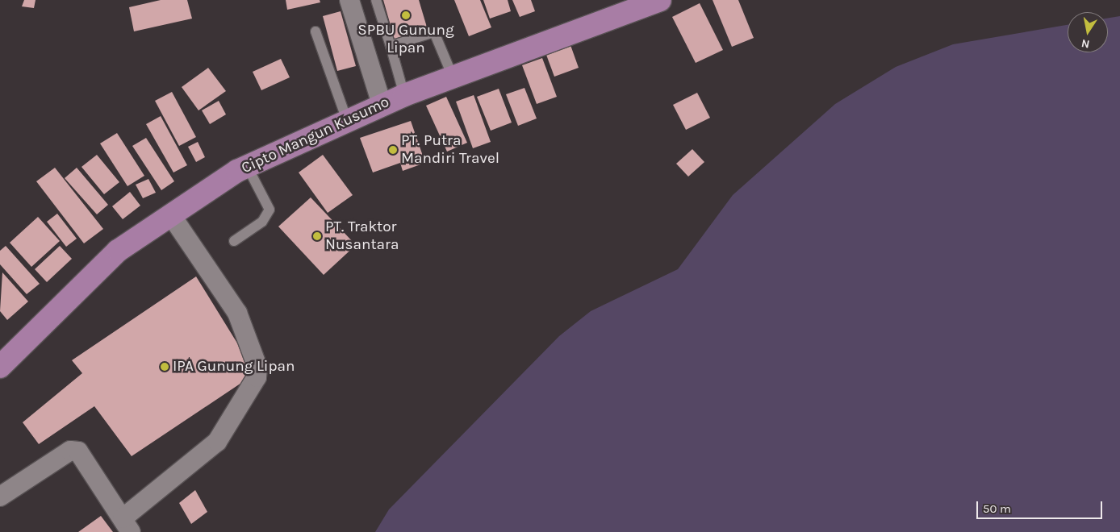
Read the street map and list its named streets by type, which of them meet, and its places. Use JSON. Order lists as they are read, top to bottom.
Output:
{
  "streets": {
    "highway": ["Cipto Mangun Kusumo"]
  },
  "places": [
    "SPBU Gunung Lipan",
    "PT. Putra Mandiri Travel",
    "PT. Traktor Nusantara",
    "IPA Gunung Lipan"
  ],
  "scale_bar": "50 m",
  "north": "bottom"
}
